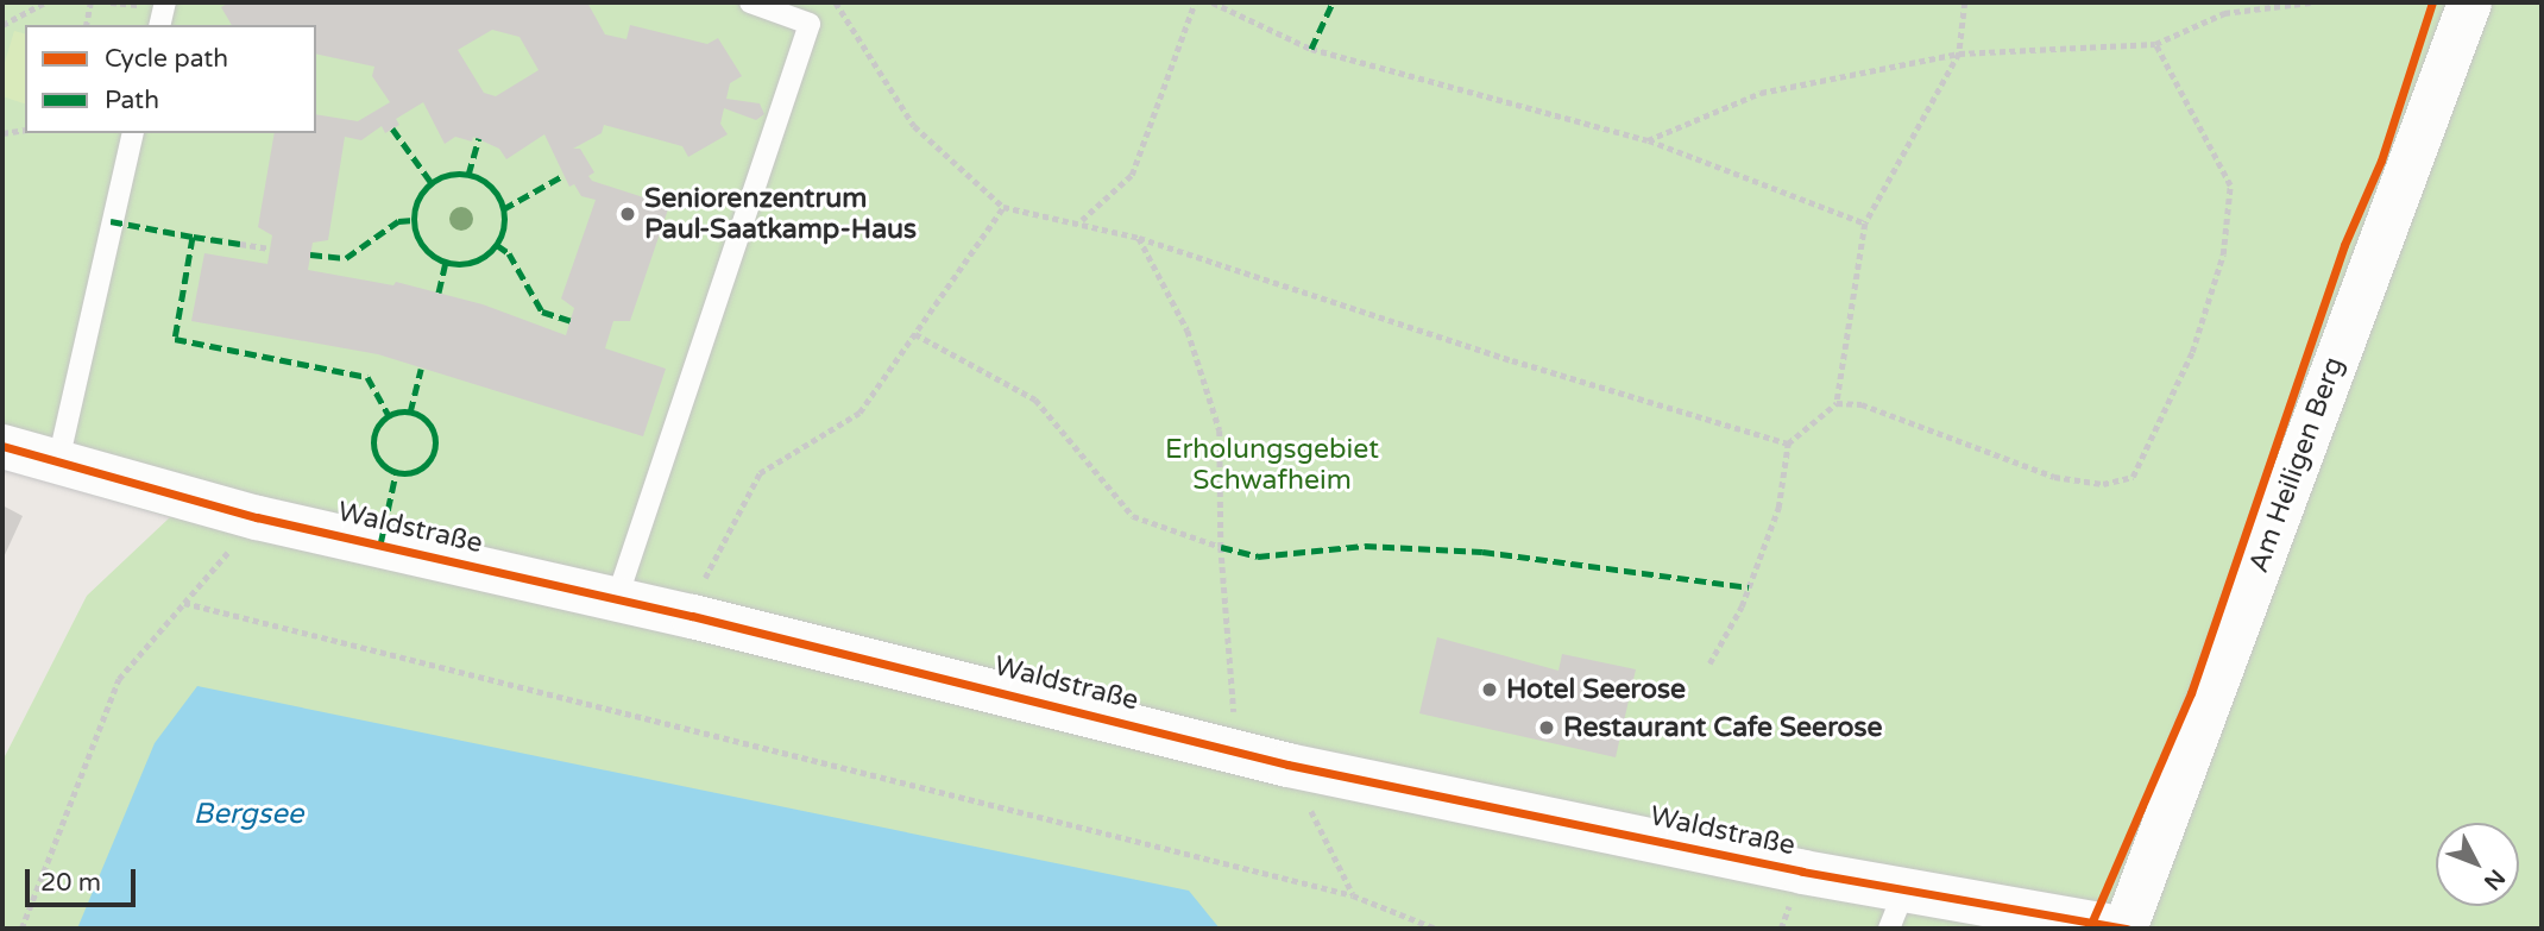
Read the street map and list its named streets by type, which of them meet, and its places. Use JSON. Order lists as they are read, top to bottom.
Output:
{
  "streets": {
    "street": ["Am Heiligen Berg", "Waldstraße"]
  },
  "crossings": [
    ["Am Heiligen Berg", "Waldstraße"]
  ],
  "water": ["Bergsee"],
  "parks": ["Erholungsgebiet Schwafheim"],
  "places": ["Seniorenzentrum Paul-Saatkamp-Haus", "Hotel Seerose", "Restaurant Cafe Seerose"],
  "legend": ["Cycle path", "Path"],
  "scale_bar": "20 m",
  "north": "bottom right"
}
